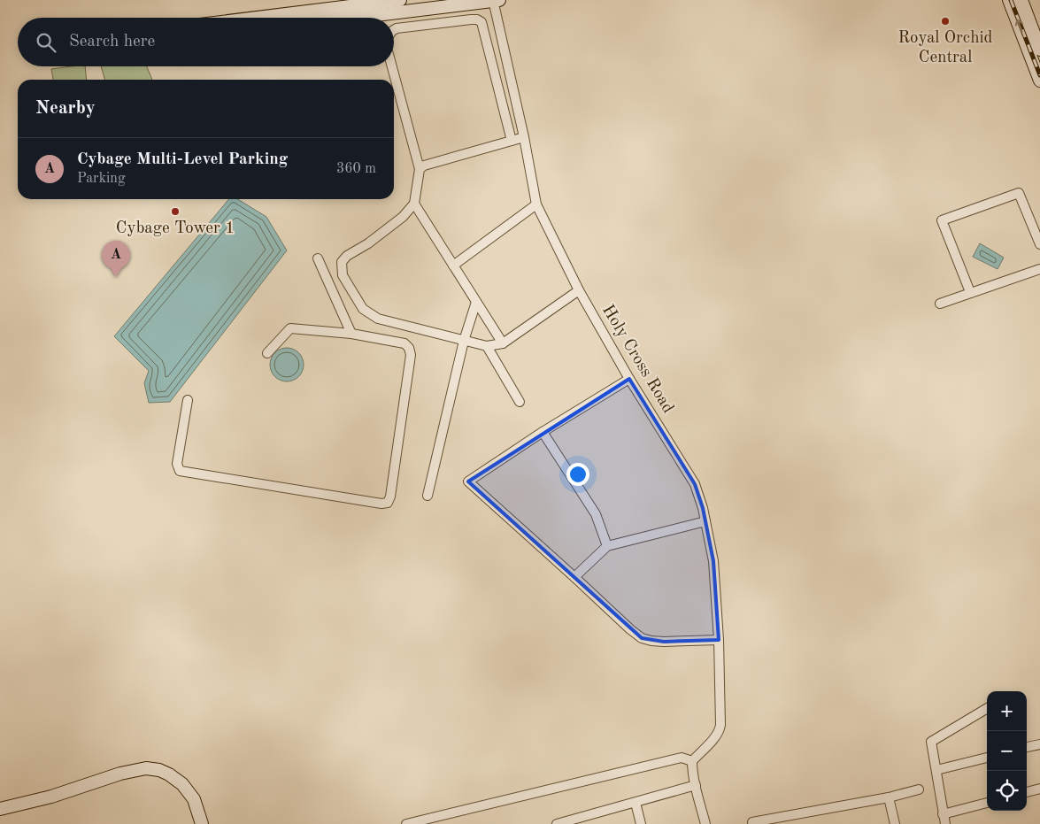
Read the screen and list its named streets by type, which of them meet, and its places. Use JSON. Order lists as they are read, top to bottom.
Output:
{
  "streets": {
    "street": ["Holy Cross Road"]
  },
  "places": ["Royal Orchid Central", "Cybage Tower 1"],
  "page": {
    "search": "Search here",
    "heading": "Nearby",
    "list": [
      {
        "mark": "A",
        "name": "Cybage Multi-Level Parking",
        "note": "Parking",
        "value": "360 m"
      }
    ],
    "pins": "A",
    "map_buttons": ["+", "−"]
  }
}
